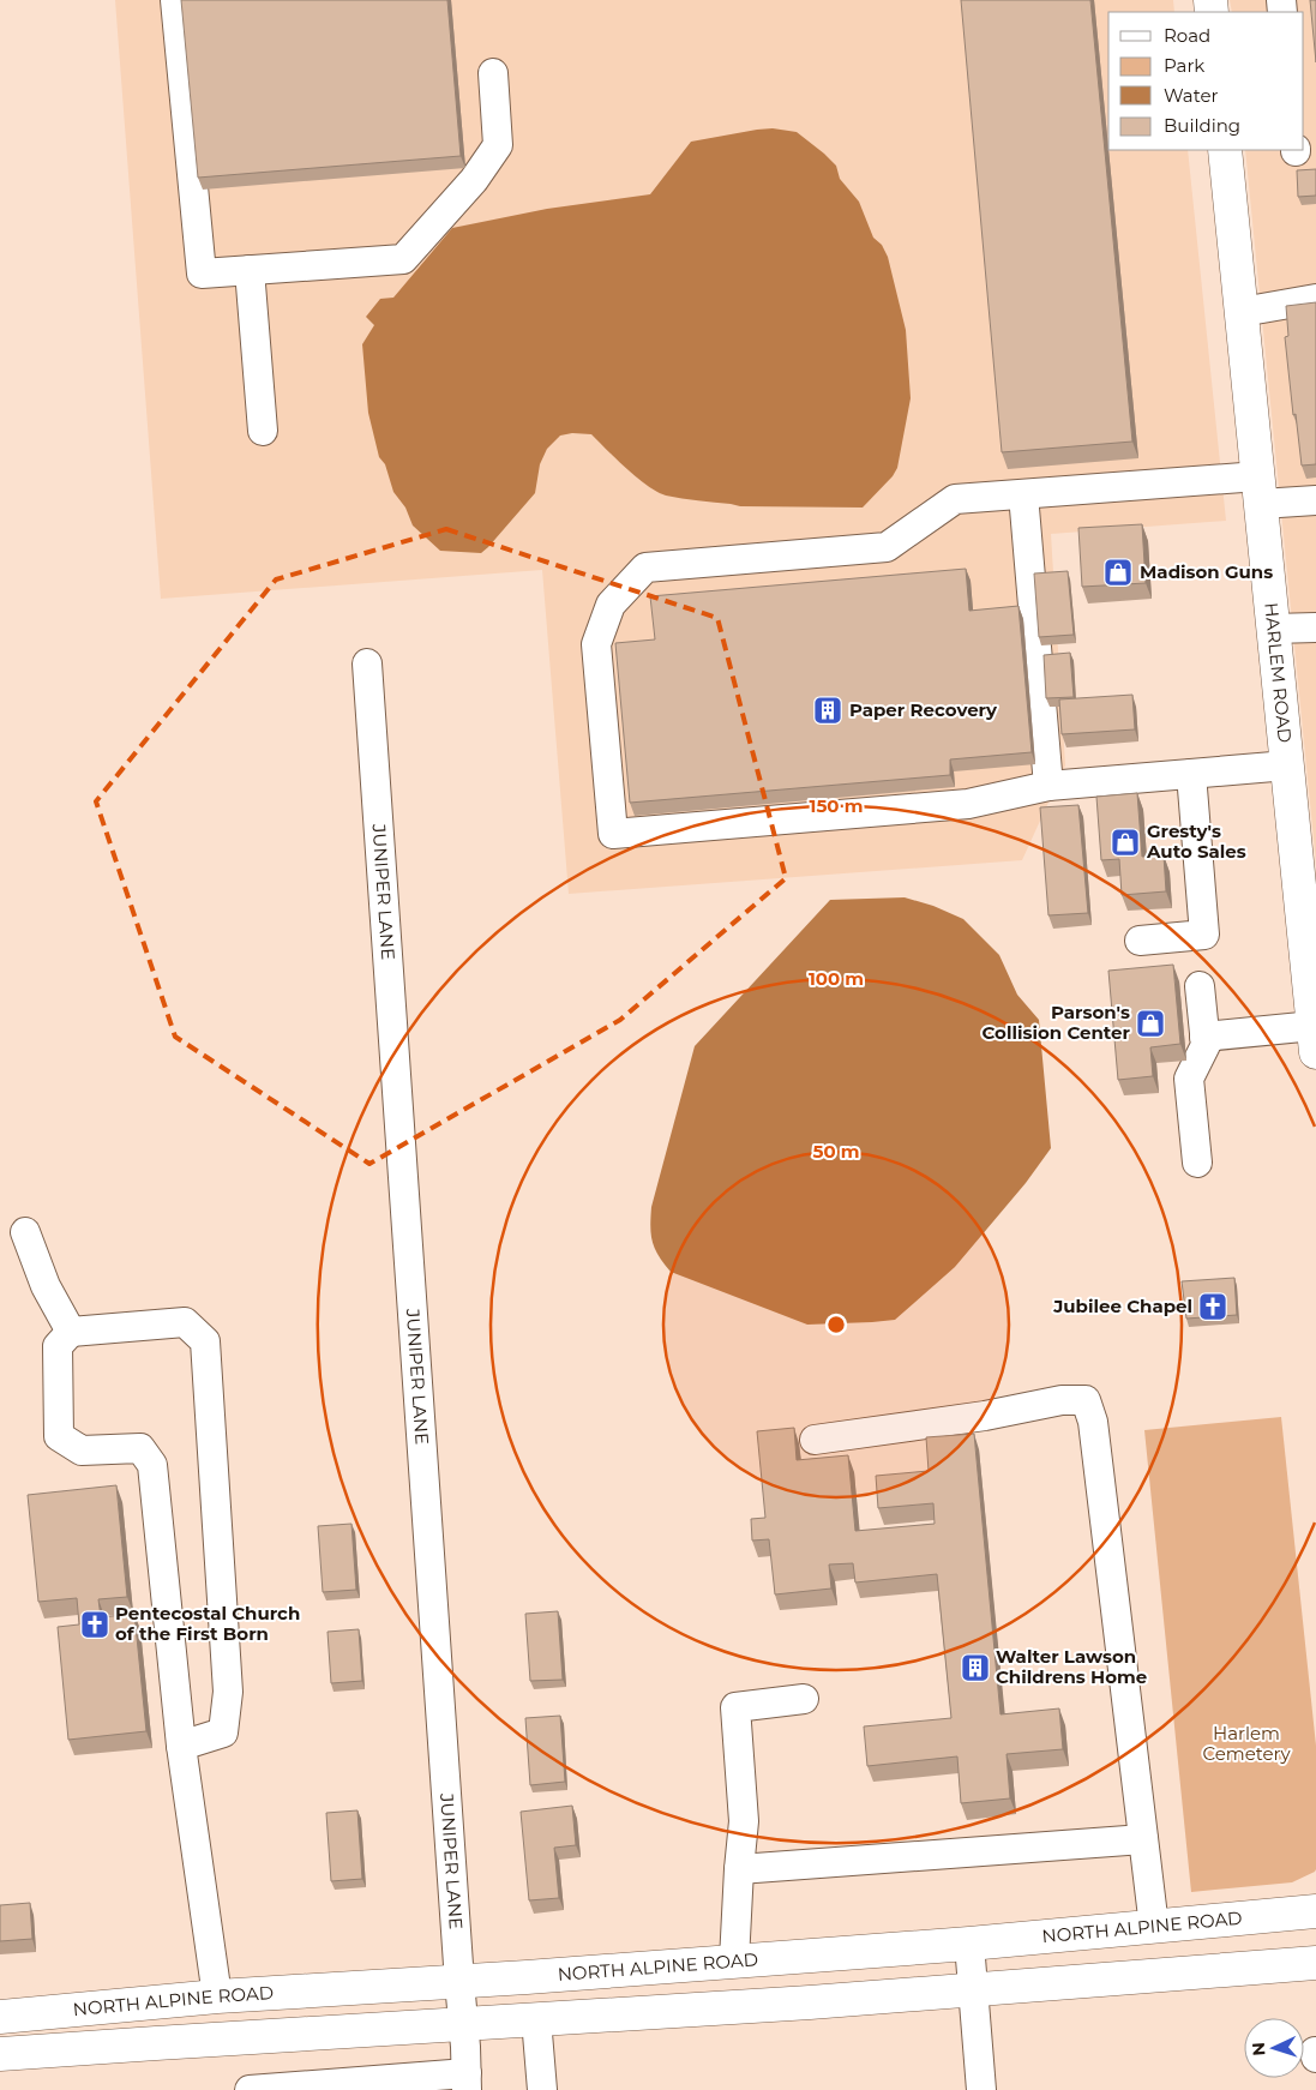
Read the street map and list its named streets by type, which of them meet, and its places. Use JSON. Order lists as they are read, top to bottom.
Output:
{
  "streets": {
    "main road": ["HARLEM ROAD", "NORTH ALPINE ROAD"],
    "street": ["JUNIPER LANE"]
  },
  "crossings": [
    ["JUNIPER LANE", "NORTH ALPINE ROAD"]
  ],
  "parks": ["Harlem Cemetery"],
  "places": {
    "shop": ["Madison Guns", "Gresty's Auto Sales", "Parson's Collision Center"],
    "building": ["Paper Recovery", "Walter Lawson Childrens Home"],
    "church": ["Jubilee Chapel", "Pentecostal Church of the First Born"]
  },
  "legend": [
    "Road",
    "Park",
    "Water",
    "Building"
  ],
  "north": "left",
  "rings": ["150 m", "100 m", "50 m"]
}
